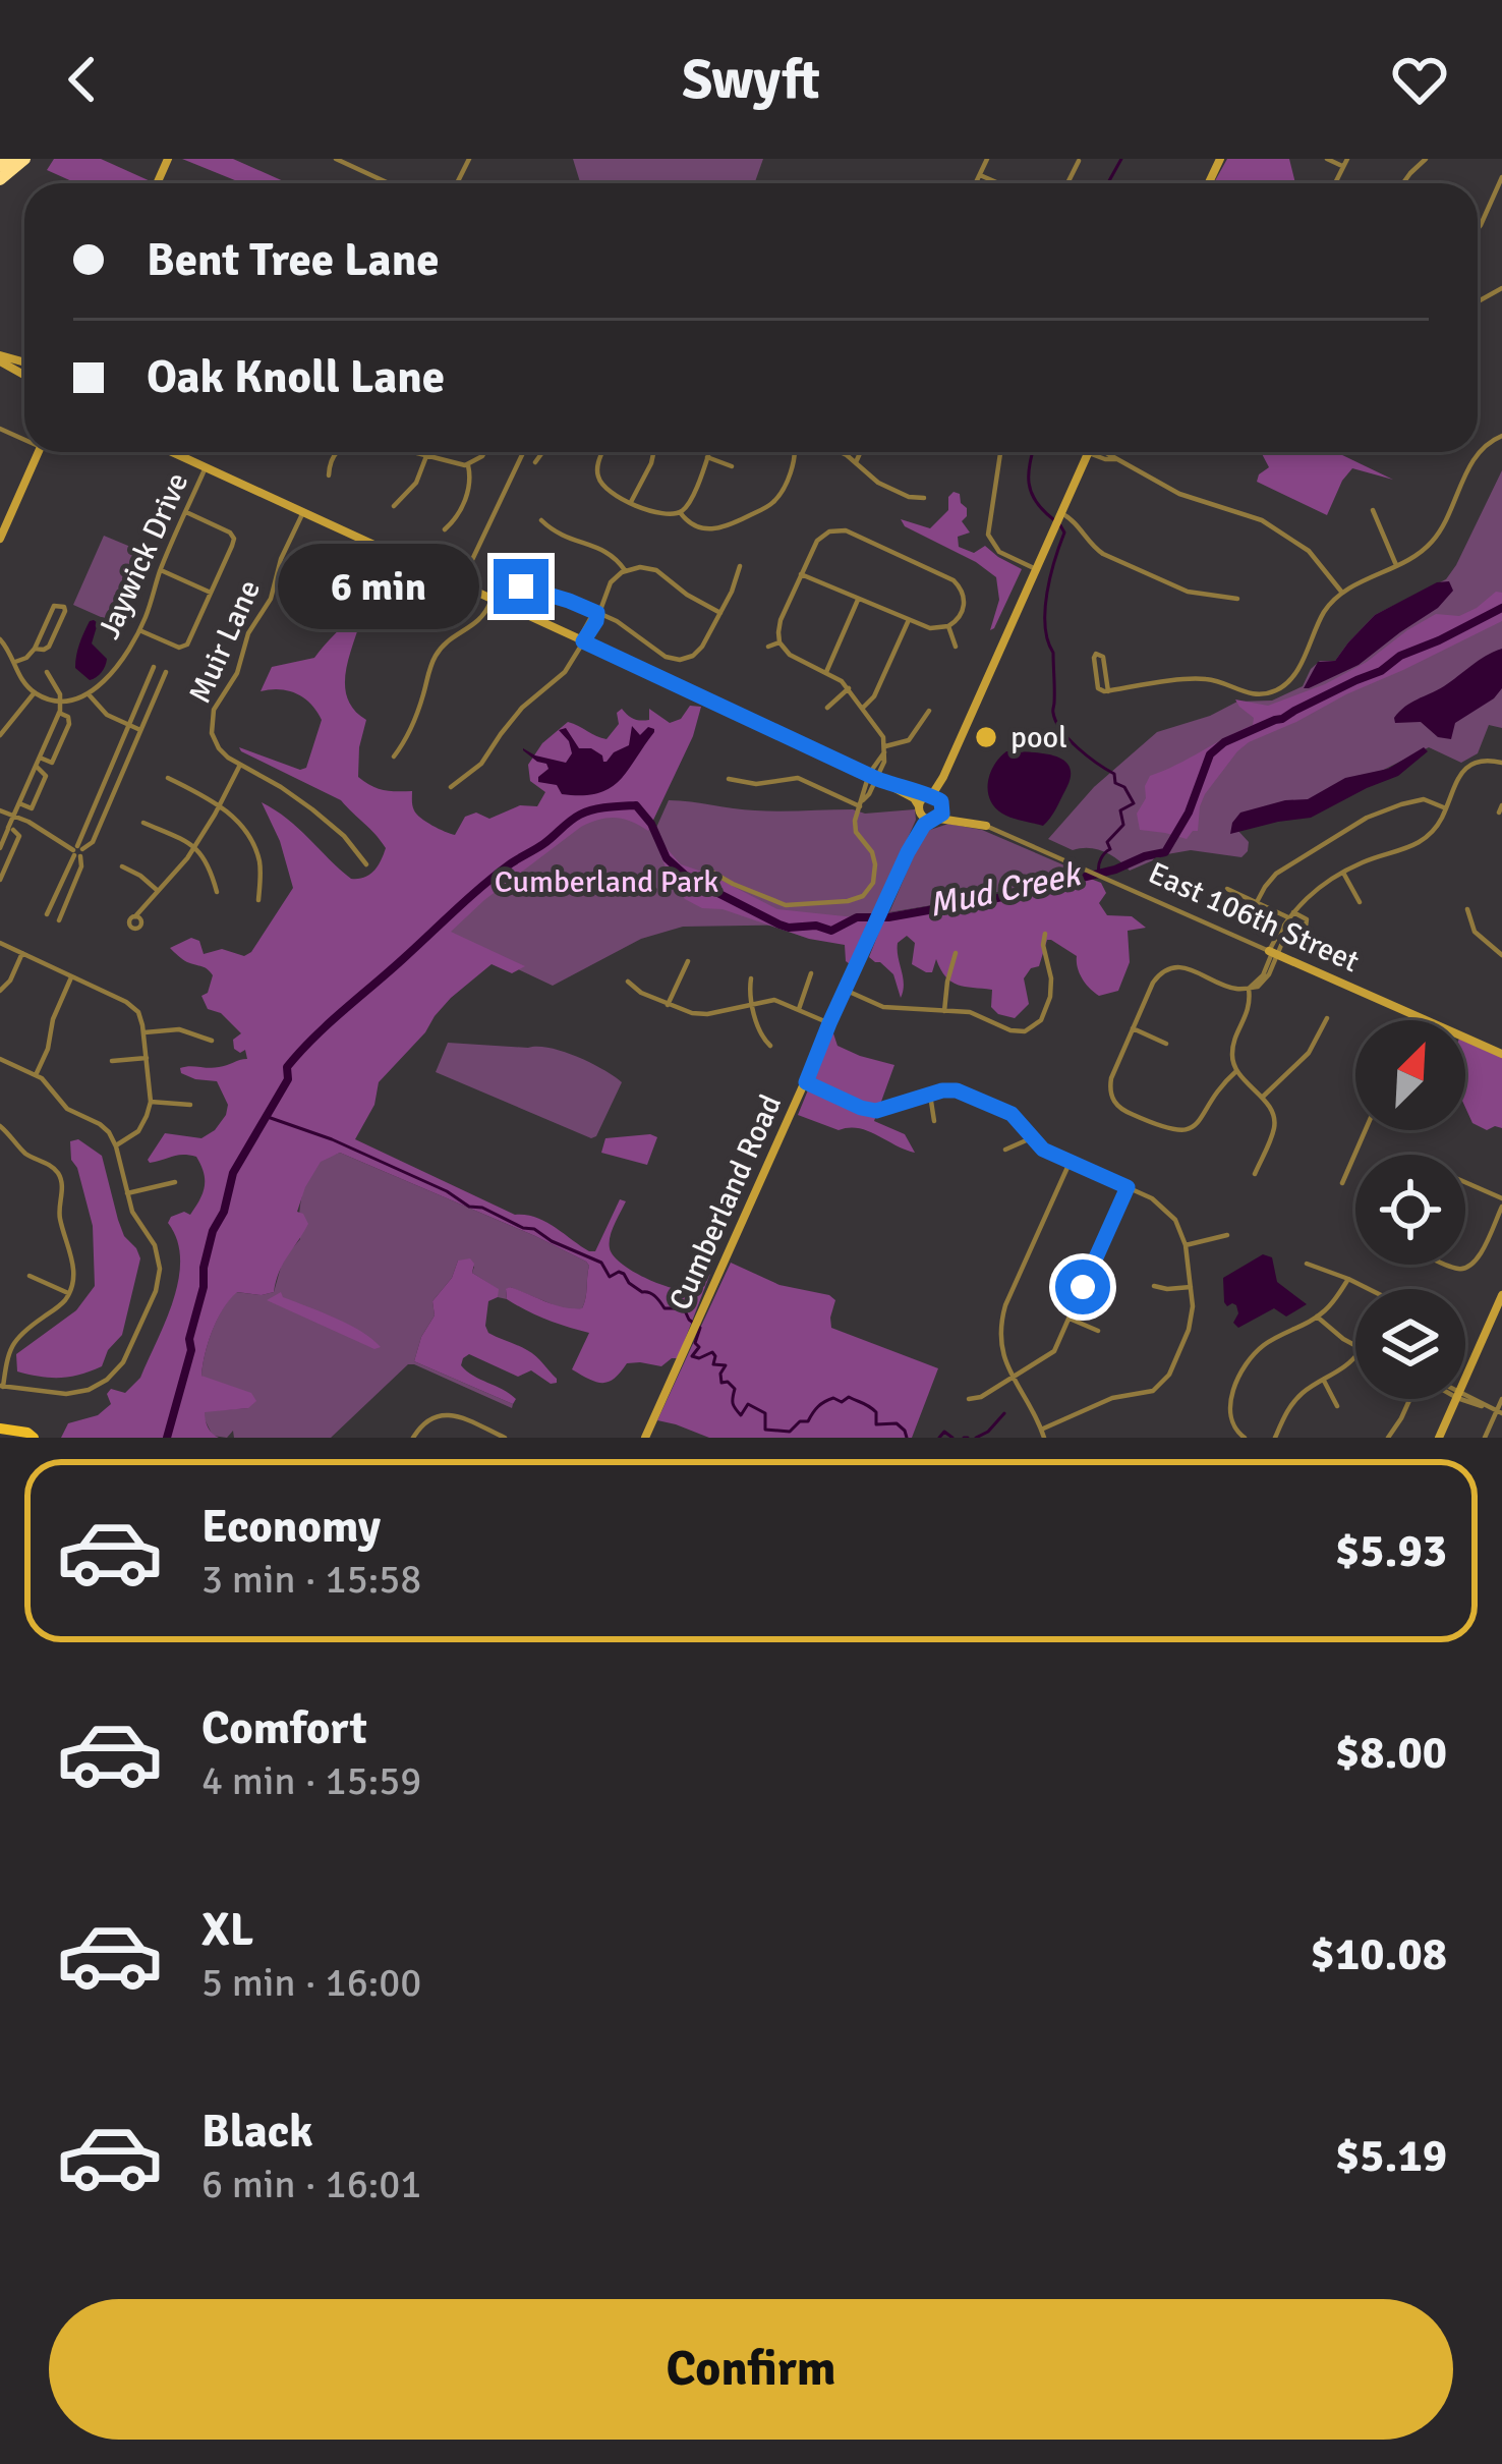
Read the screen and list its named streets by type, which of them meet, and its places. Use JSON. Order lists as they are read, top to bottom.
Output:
{
  "streets": {
    "main road": ["East 106th Street", "Cumberland Road"],
    "street": ["Jaywick Drive", "Muir Lane"]
  },
  "crossings": [
    ["East 106th Street", "Cumberland Road"]
  ],
  "water": ["Mud Creek"],
  "parks": ["Cumberland Park"],
  "places": ["pool"],
  "north": "top right",
  "page": {
    "header": "Swyft",
    "banner": ["Bent Tree Lane", "Oak Knoll Lane"],
    "bubble": "6 min",
    "list": [
      {
        "name": "Economy",
        "note": "3 min · 15:58",
        "value": "$5.93"
      },
      {
        "name": "Comfort",
        "note": "4 min · 15:59",
        "value": "$8.00"
      },
      {
        "name": "XL",
        "note": "5 min · 16:00",
        "value": "$10.08"
      },
      {
        "name": "Black",
        "note": "6 min · 16:01",
        "value": "$5.19"
      }
    ],
    "buttons": "Confirm"
  }
}
